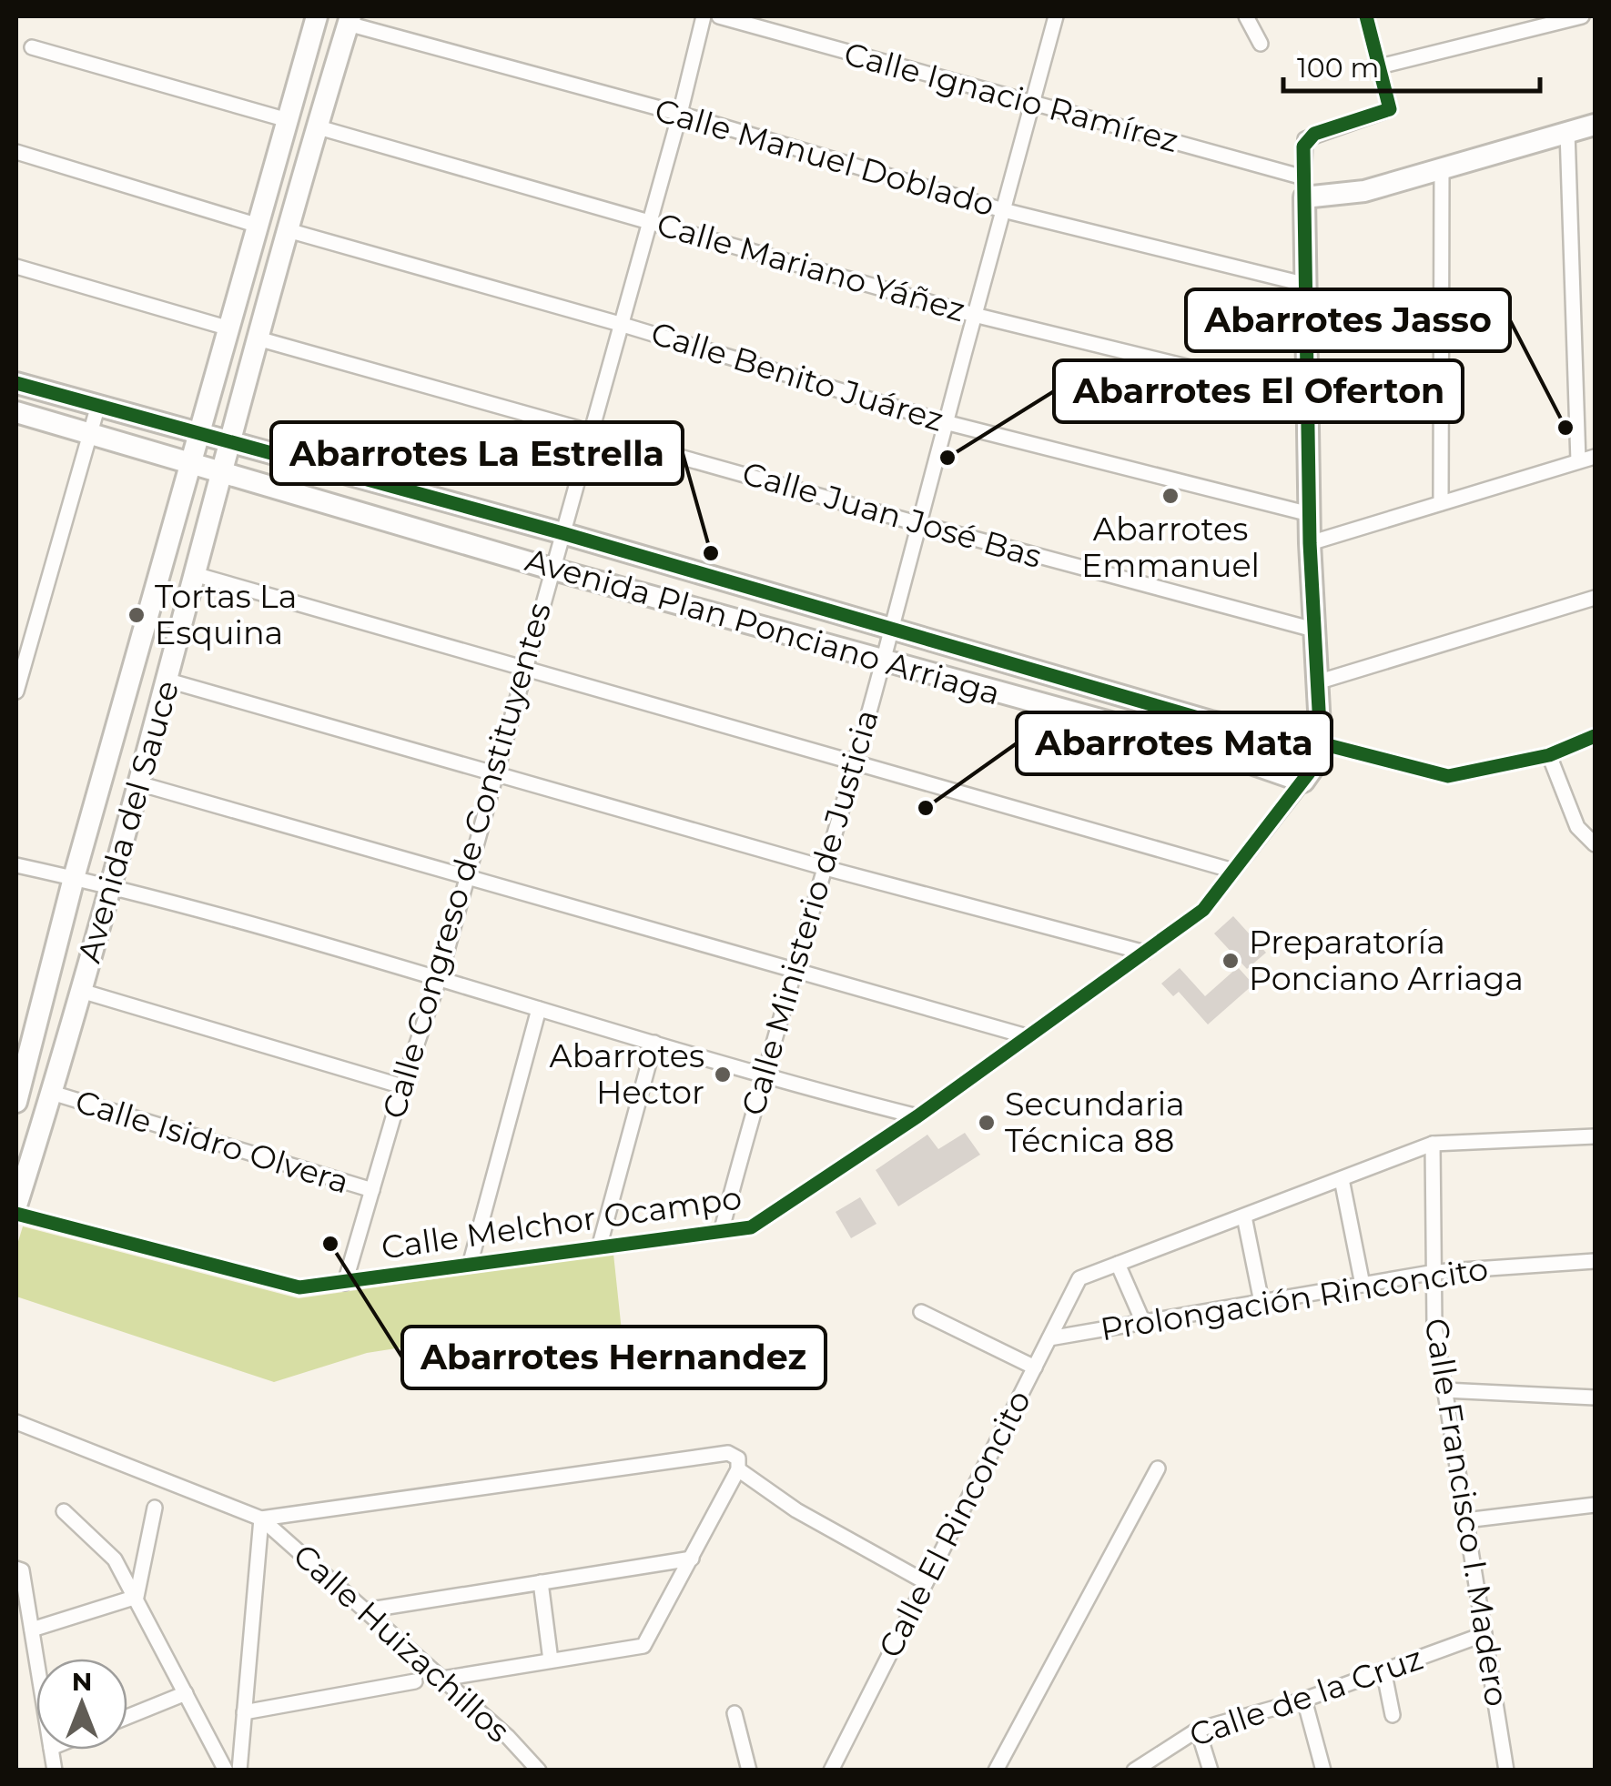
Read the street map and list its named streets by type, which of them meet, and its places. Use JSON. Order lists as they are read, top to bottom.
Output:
{
  "streets": {
    "street": [
      "Calle Ignacio Ramírez",
      "Calle Manuel Doblado",
      "Calle Mariano Yáñez",
      "Calle Benito Juárez",
      "Calle Juan José Bas",
      "Avenida Plan Ponciano Arriaga",
      "Avenida del Sauce",
      "Calle Congreso de Constituyentes",
      "Calle Ministerio de Justicia",
      "Calle Isidro Olvera",
      "Calle Melchor Ocampo",
      "Prolongación Rinconcito",
      "Calle Francisco I. Madero",
      "Calle El Rinconcito",
      "Calle Huizachillos",
      "Calle de la Cruz"
    ]
  },
  "crossings": [
    ["Calle Ignacio Ramírez", "Calle Ministerio de Justicia"],
    ["Calle Manuel Doblado", "Avenida del Sauce"],
    ["Calle Manuel Doblado", "Calle Congreso de Constituyentes"],
    ["Calle Manuel Doblado", "Calle Ministerio de Justicia"],
    ["Calle Mariano Yáñez", "Avenida del Sauce"],
    ["Calle Mariano Yáñez", "Calle Congreso de Constituyentes"],
    ["Calle Mariano Yáñez", "Calle Ministerio de Justicia"],
    ["Calle Benito Juárez", "Avenida del Sauce"],
    ["Calle Benito Juárez", "Calle Congreso de Constituyentes"],
    ["Calle Benito Juárez", "Calle Ministerio de Justicia"],
    ["Calle Juan José Bas", "Avenida del Sauce"],
    ["Calle Juan José Bas", "Calle Congreso de Constituyentes"],
    ["Calle Juan José Bas", "Calle Ministerio de Justicia"],
    ["Avenida Plan Ponciano Arriaga", "Avenida del Sauce"],
    ["Avenida Plan Ponciano Arriaga", "Calle Congreso de Constituyentes"],
    ["Avenida Plan Ponciano Arriaga", "Calle Ministerio de Justicia"],
    ["Avenida Plan Ponciano Arriaga", "Calle Melchor Ocampo"],
    ["Avenida del Sauce", "Calle Isidro Olvera"],
    ["Calle Congreso de Constituyentes", "Calle Isidro Olvera"],
    ["Calle Congreso de Constituyentes", "Calle Melchor Ocampo"],
    ["Calle Ministerio de Justicia", "Calle Melchor Ocampo"],
    ["Prolongación Rinconcito", "Calle Francisco I. Madero"],
    ["Prolongación Rinconcito", "Calle El Rinconcito"],
    ["Calle Francisco I. Madero", "Calle de la Cruz"]
  ],
  "places": [
    "Abarrotes Jasso",
    "Abarrotes El Oferton",
    "Abarrotes Emmanuel",
    "Abarrotes La Estrella",
    "Tortas La Esquina",
    "Abarrotes Mata",
    "Preparatoría Ponciano Arriaga",
    "Abarrotes Hector",
    "Secundaria Técnica 88",
    "Abarrotes Hernandez"
  ],
  "scale_bar": "100 m",
  "north": "top"
}
